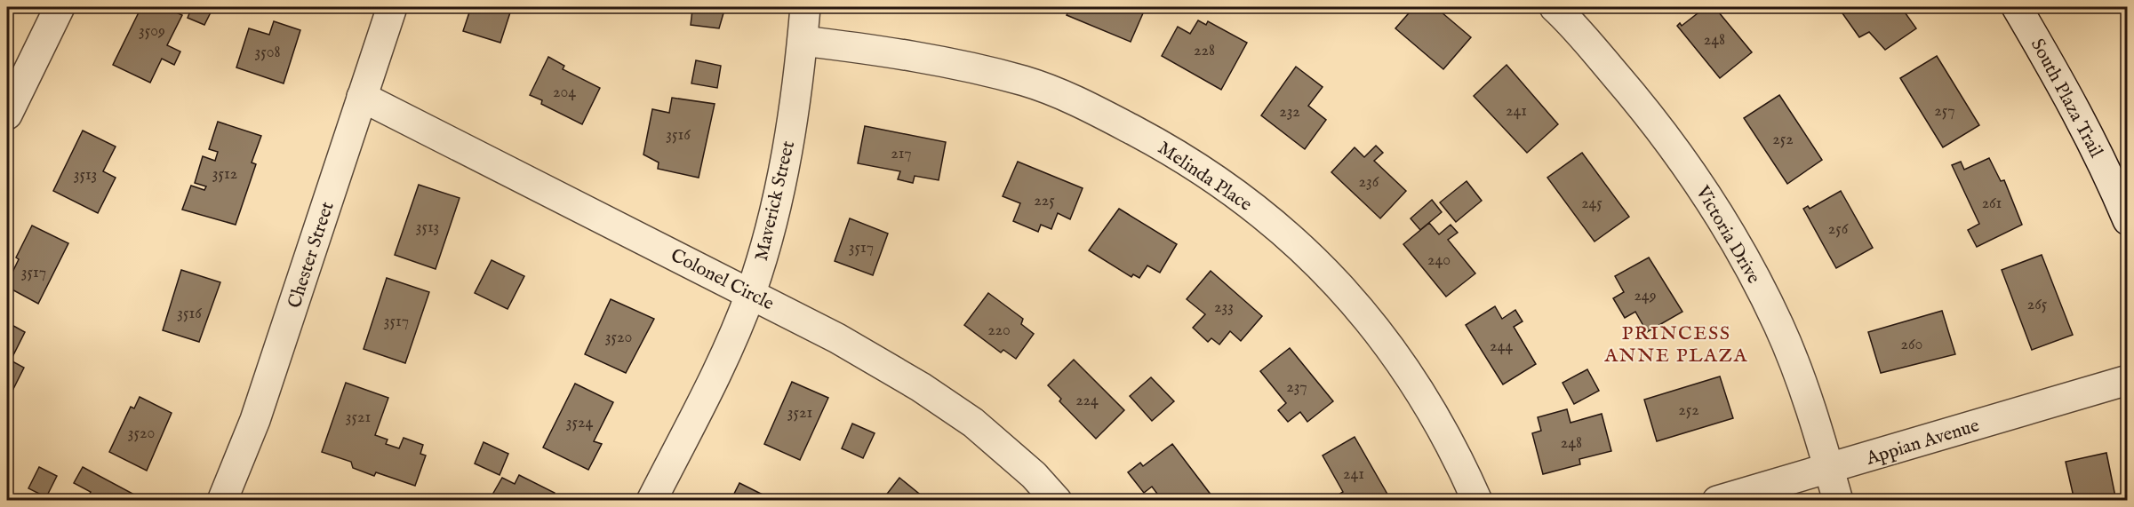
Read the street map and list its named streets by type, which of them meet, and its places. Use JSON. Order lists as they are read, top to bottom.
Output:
{
  "streets": {
    "street": [
      "South Plaza Trail",
      "Melinda Place",
      "Maverick Street",
      "Victoria Drive",
      "Chester Street",
      "Colonel Circle",
      "Appian Avenue"
    ]
  },
  "crossings": [
    ["Melinda Place", "Maverick Street"],
    ["Maverick Street", "Colonel Circle"],
    ["Victoria Drive", "Appian Avenue"],
    ["Chester Street", "Colonel Circle"]
  ],
  "districts": ["PRINCESS ANNE PLAZA"],
  "house_numbers": [
    "3509",
    "248",
    "228",
    "3508",
    "204",
    "241",
    "257",
    "232",
    "3516",
    "252",
    "217",
    "3512",
    "3513",
    "236",
    "225",
    "245",
    "261",
    "3513",
    "256",
    "3517",
    "240",
    "3517",
    "249",
    "265",
    "233",
    "3516",
    "3517",
    "220",
    "3520",
    "260",
    "244",
    "237",
    "224",
    "252",
    "3521",
    "3521",
    "3524",
    "3520",
    "248",
    "241"
  ]
}
